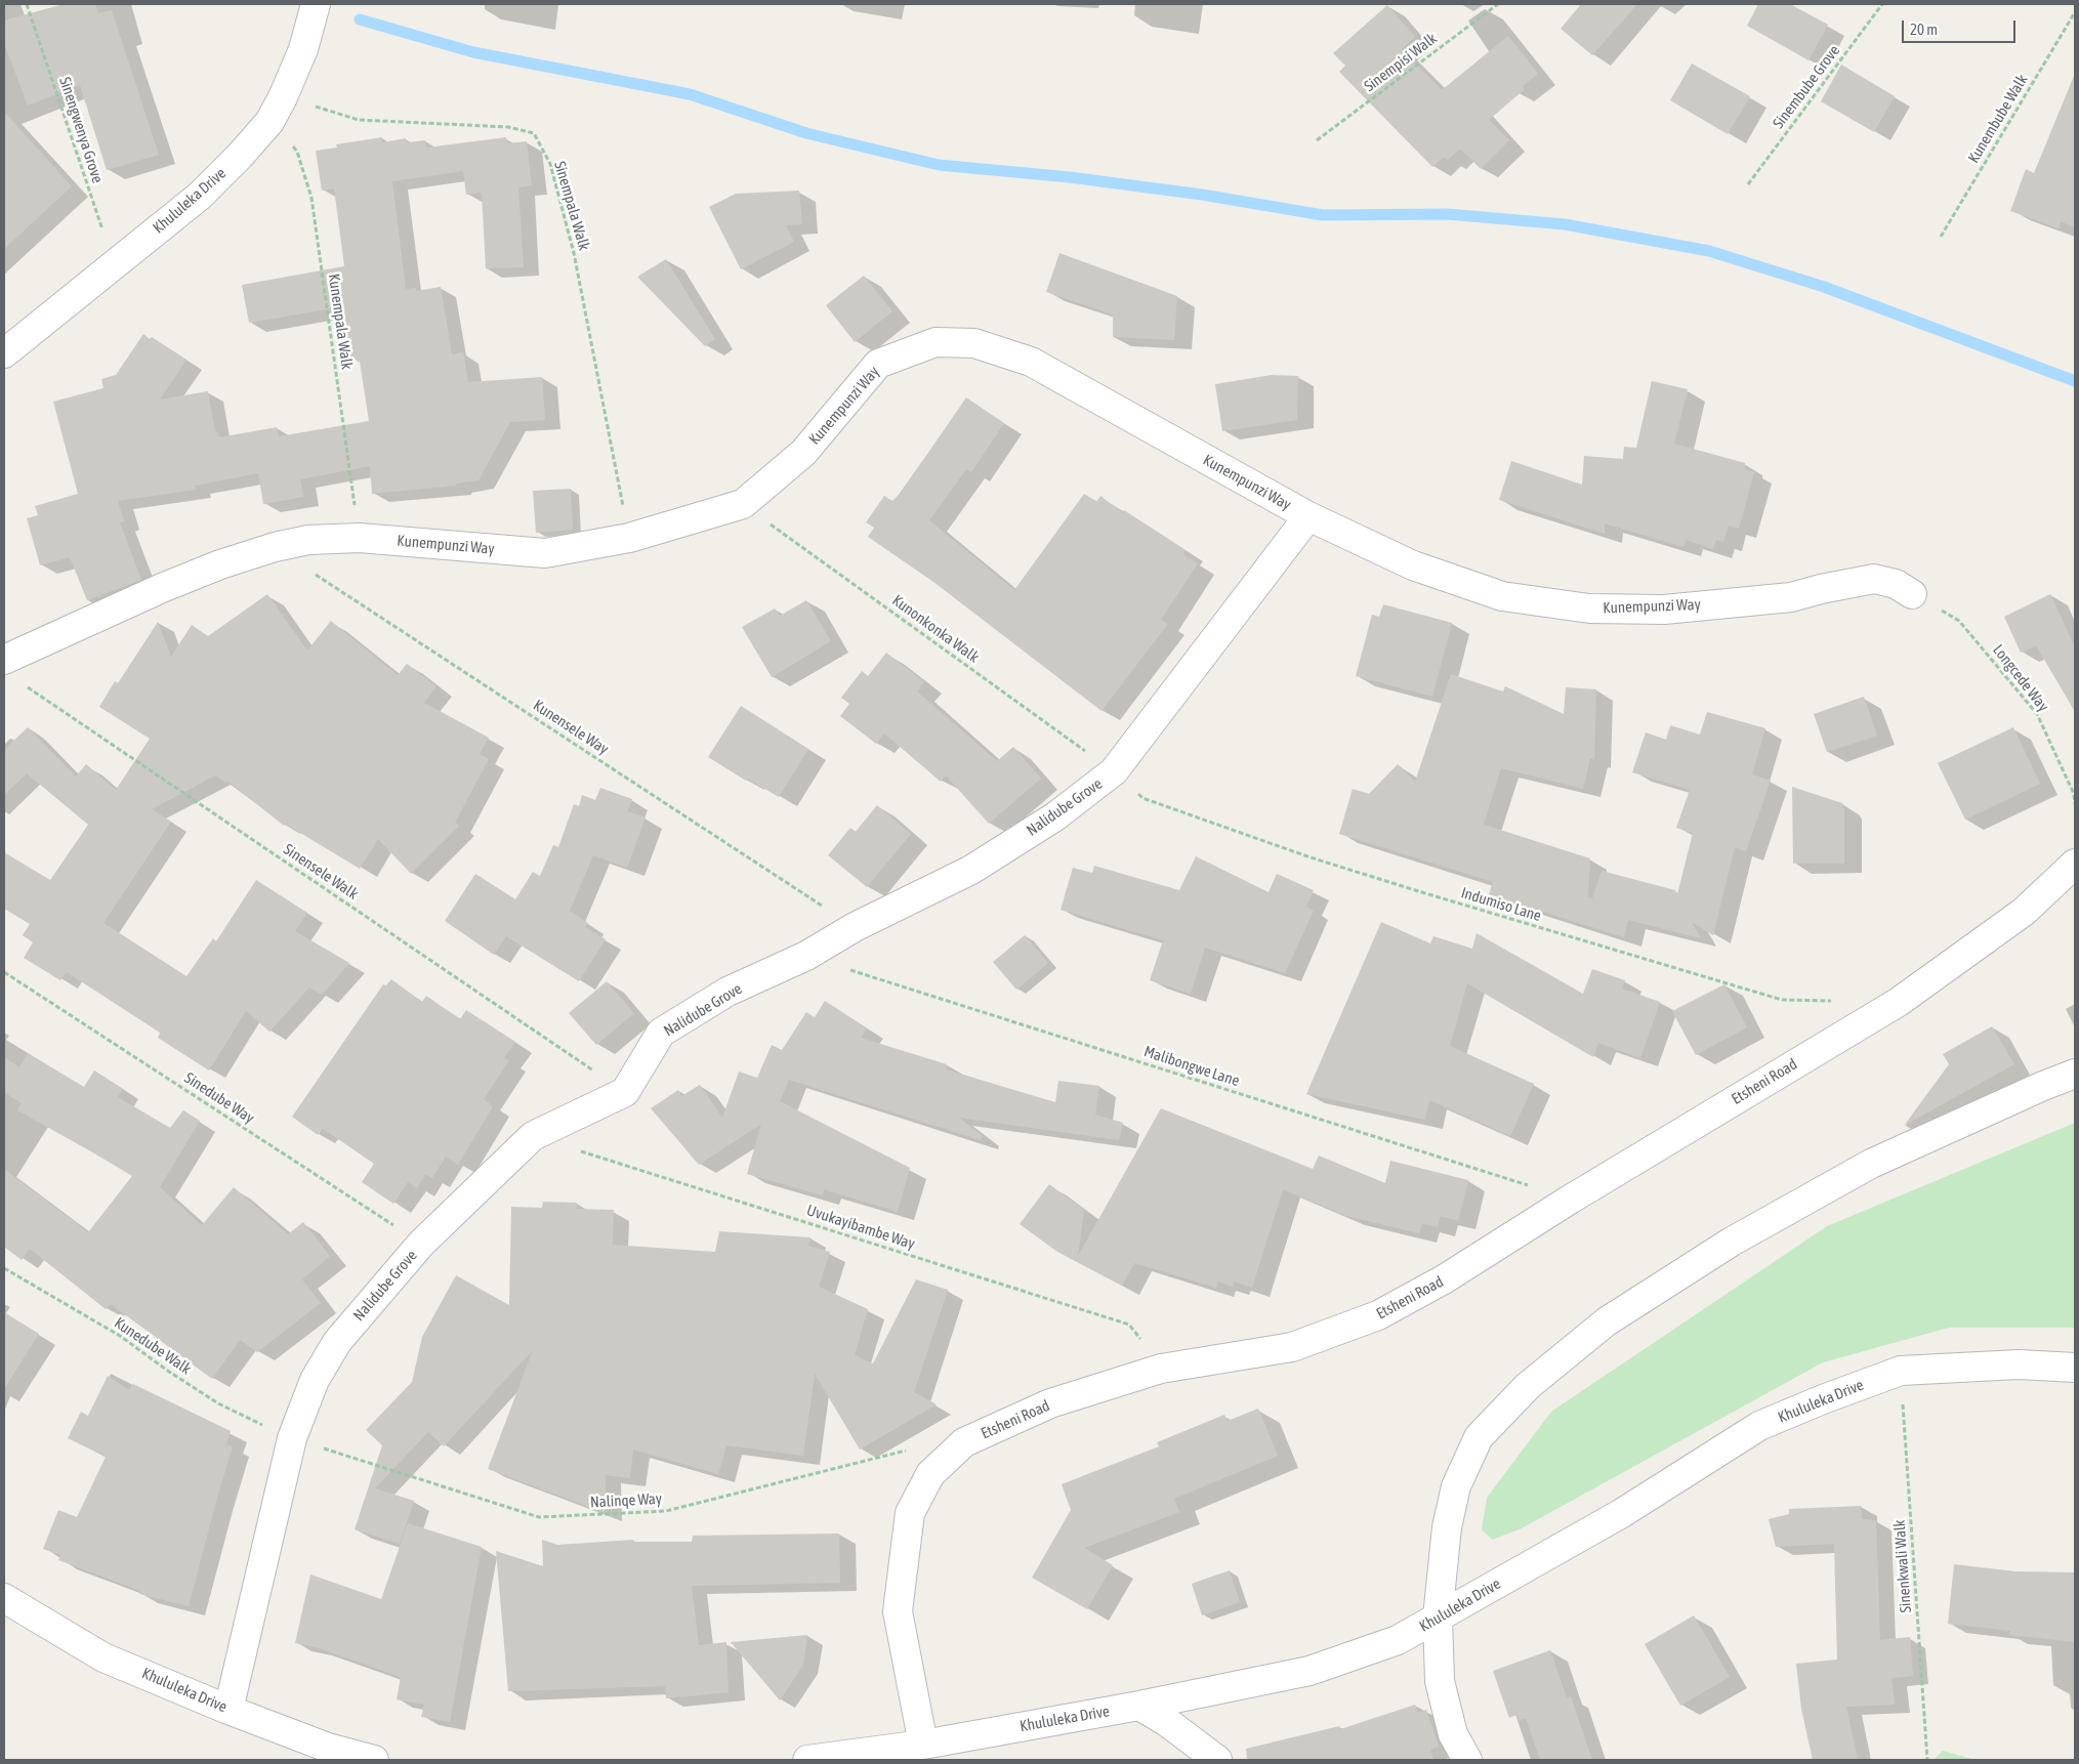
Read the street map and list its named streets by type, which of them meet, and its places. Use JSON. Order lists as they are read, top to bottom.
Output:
{
  "streets": {
    "street": [
      "Khululeka Drive",
      "Kunempunzi Way",
      "Nalidube Grove",
      "Etsheni Road"
    ],
    "path": [
      "Sinempisi Walk",
      "Sinembube Grove",
      "Kunembube Walk",
      "Sinengwenya Grove",
      "Sinempala Walk",
      "Kunempala Walk",
      "Kunonkonka Walk",
      "Longcede Way",
      "Kunensele Way",
      "Sinensele Walk",
      "Indumiso Lane",
      "Malibongwe Lane",
      "Sinedube Way",
      "Uvukayibambe Way",
      "Kunedube Walk",
      "Nalinqe Way",
      "Sinenkwali Walk"
    ]
  },
  "crossings": [
    ["Sinengwenya Grove", "Khululeka Drive"],
    ["Khululeka Drive", "Sinempala Walk"],
    ["Khululeka Drive", "Kunempala Walk"],
    ["Khululeka Drive", "Nalidube Grove"],
    ["Khululeka Drive", "Etsheni Road"],
    ["Khululeka Drive", "Sinenkwali Walk"],
    ["Sinempala Walk", "Kunempunzi Way"],
    ["Kunempala Walk", "Kunempunzi Way"],
    ["Kunempunzi Way", "Kunonkonka Walk"],
    ["Kunempunzi Way", "Longcede Way"],
    ["Kunempunzi Way", "Kunensele Way"],
    ["Kunempunzi Way", "Nalidube Grove"],
    ["Kunonkonka Walk", "Nalidube Grove"],
    ["Kunonkonka Walk", "Indumiso Lane"],
    ["Kunensele Way", "Nalidube Grove"],
    ["Nalidube Grove", "Sinensele Walk"],
    ["Nalidube Grove", "Indumiso Lane"],
    ["Nalidube Grove", "Malibongwe Lane"],
    ["Nalidube Grove", "Sinedube Way"],
    ["Nalidube Grove", "Uvukayibambe Way"],
    ["Nalidube Grove", "Kunedube Walk"],
    ["Nalidube Grove", "Nalinqe Way"],
    ["Malibongwe Lane", "Etsheni Road"],
    ["Etsheni Road", "Uvukayibambe Way"],
    ["Kunedube Walk", "Nalinqe Way"]
  ],
  "scale_bar": "20 m"
}
